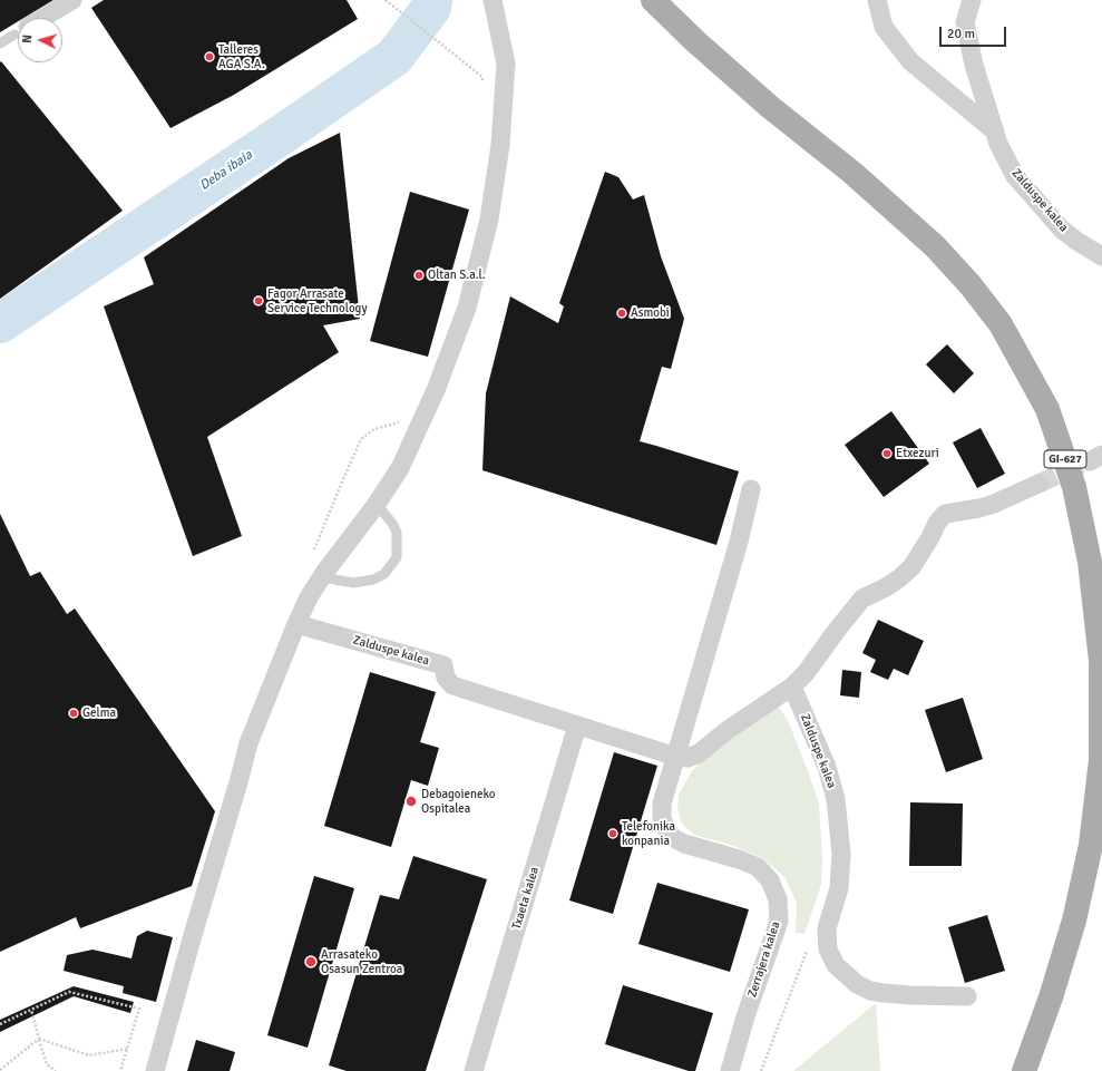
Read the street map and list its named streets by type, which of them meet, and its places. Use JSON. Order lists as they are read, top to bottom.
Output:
{
  "streets": {
    "main road": ["GI-627"],
    "street": ["Zalduspe kalea", "Txaeta kalea", "Zerrajera kalea"]
  },
  "crossings": [
    ["Zalduspe kalea", "Txaeta kalea"],
    ["Zalduspe kalea", "Zerrajera kalea"]
  ],
  "water": ["Deba ibaia"],
  "places": [
    "Talleres AGA S.A.",
    "Oltan S.a.l.",
    "Fagor Arrasate Service Technology",
    "Asmobi",
    "Etxezuri",
    "Gelma",
    "Debagoieneko Ospitalea",
    "Telefonika konpania",
    "Arrasateko Osasun Zentroa"
  ],
  "scale_bar": "20 m",
  "north": "left"
}
